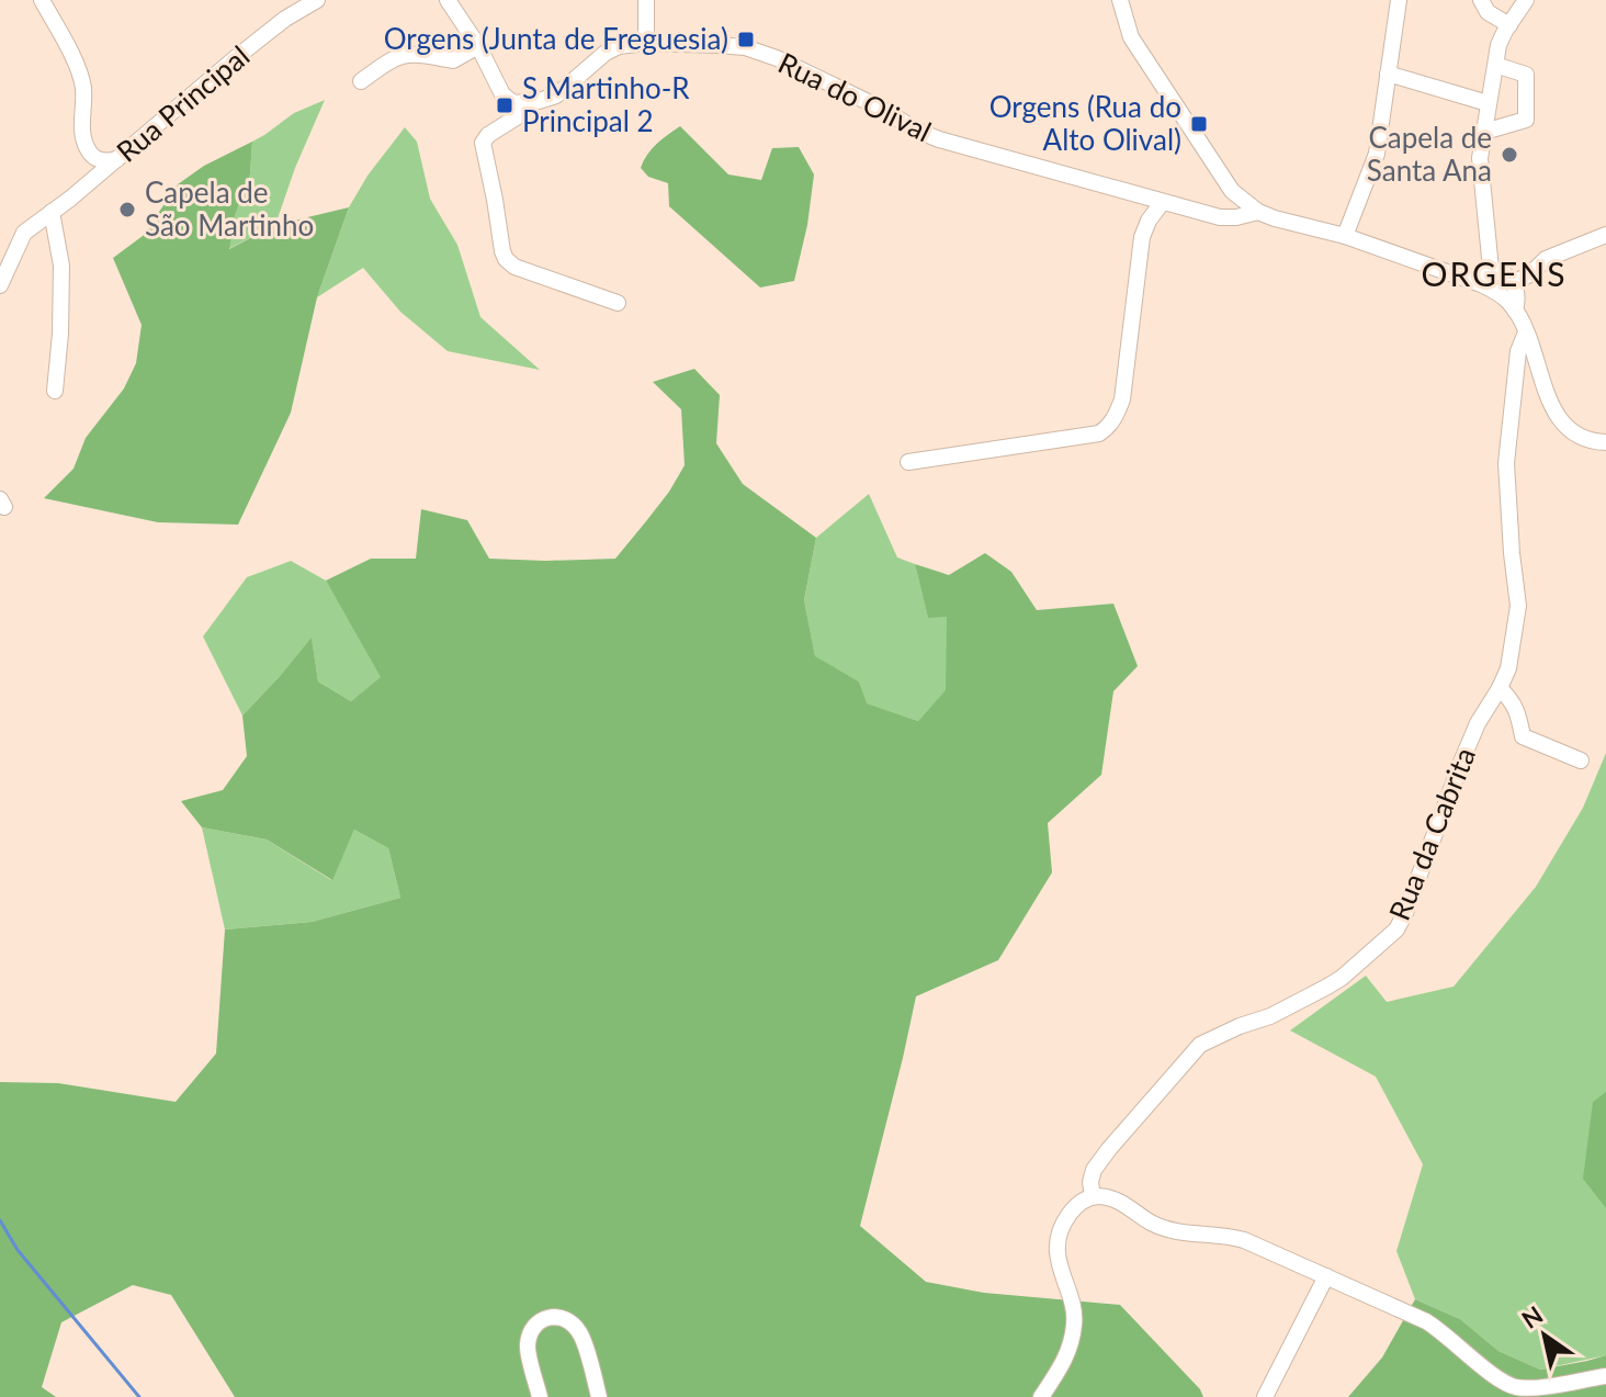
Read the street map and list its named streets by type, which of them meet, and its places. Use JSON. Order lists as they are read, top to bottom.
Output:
{
  "streets": {
    "street": ["Rua do Olival", "Rua Principal", "Rua da Cabrita"]
  },
  "districts": ["ORGENS"],
  "places": {
    "transit": ["Orgens (Junta de Freguesia)", "S Martinho-R Principal 2", "Orgens (Rua do Alto Olival)"],
    "other": ["Capela de Santa Ana", "Capela de São Martinho"]
  },
  "north": "top left"
}
